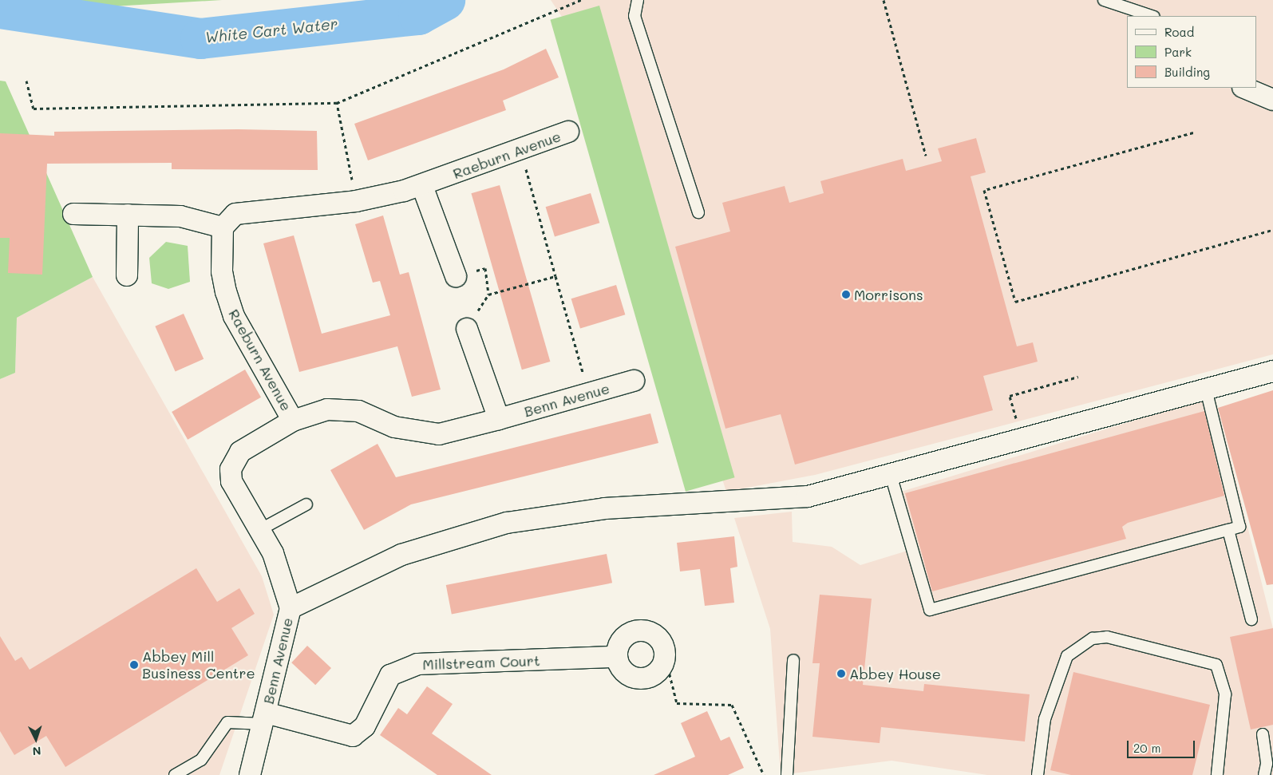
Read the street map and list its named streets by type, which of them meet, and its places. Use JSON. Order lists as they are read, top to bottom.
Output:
{
  "streets": {
    "street": ["Raeburn Avenue", "Benn Avenue", "Millstream Court"]
  },
  "crossings": [
    ["Raeburn Avenue", "Benn Avenue"],
    ["Benn Avenue", "Millstream Court"]
  ],
  "water": ["White Cart Water"],
  "places": ["Morrisons", "Abbey Mill Business Centre", "Abbey House"],
  "legend": ["Road", "Park", "Building"],
  "scale_bar": "20 m",
  "north": "bottom"
}
